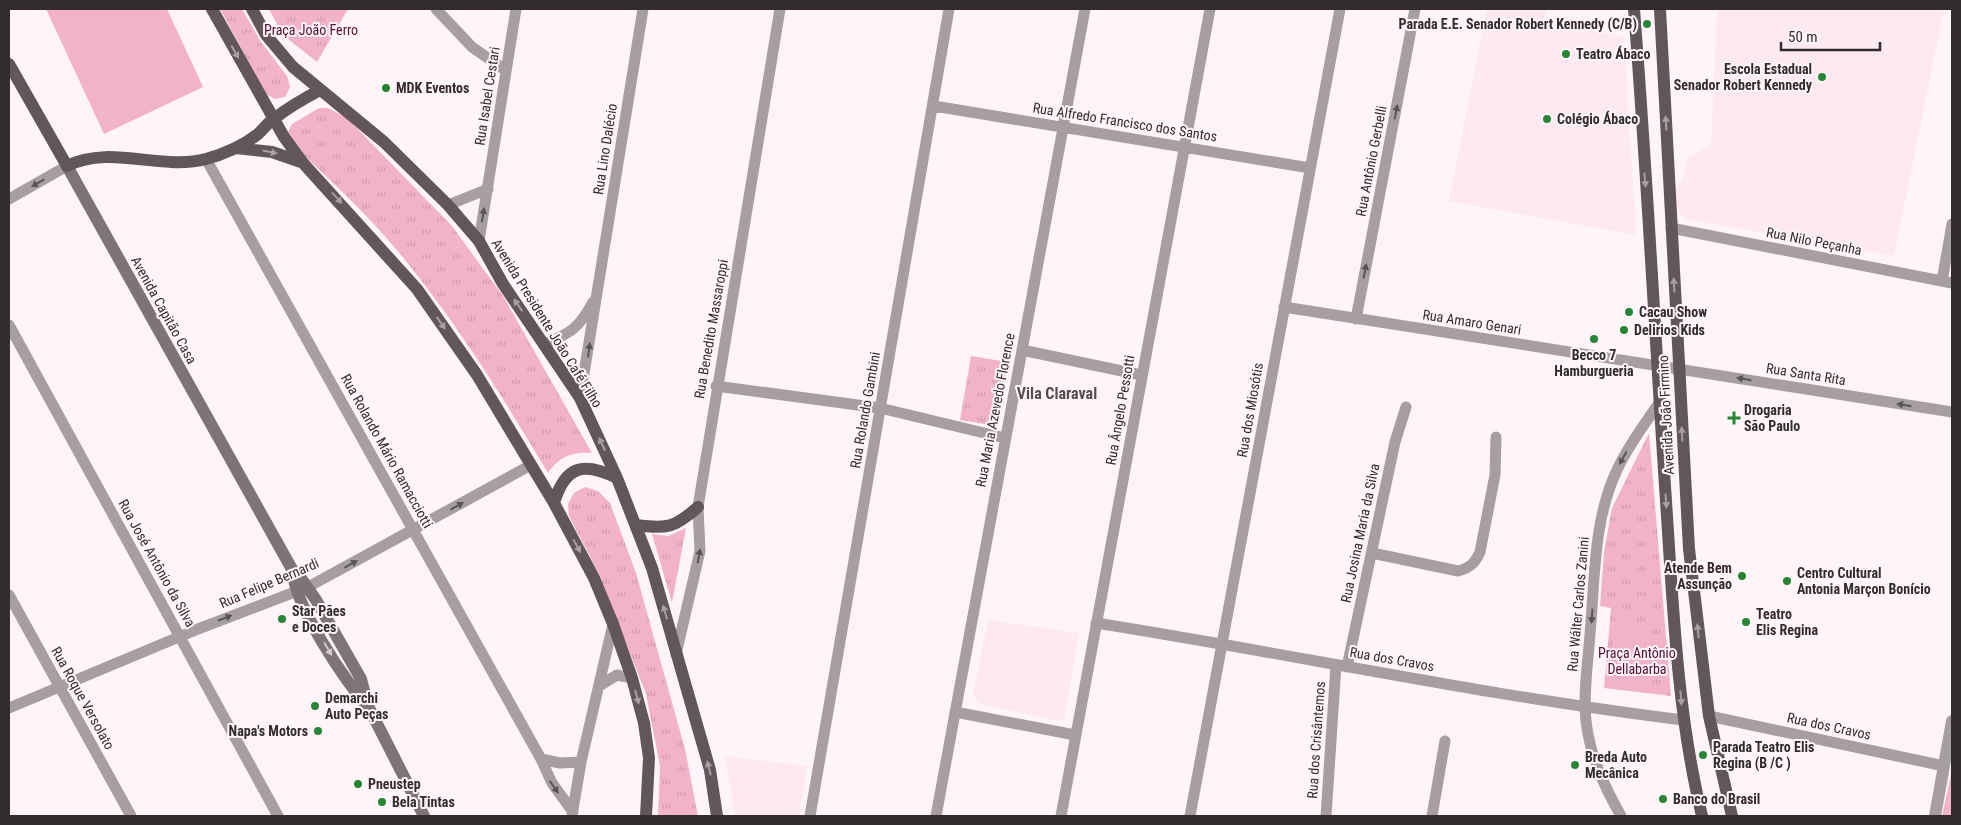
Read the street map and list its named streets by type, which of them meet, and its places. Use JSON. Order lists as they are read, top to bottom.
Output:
{
  "streets": {
    "main road": ["Avenida Capitão Casa", "Avenida Presidente João Café Filho", "Avenida João Firmino"],
    "street": [
      "Rua Isabel Cestari",
      "Rua Alfredo Francisco dos Santos",
      "Rua Lino Dalécio",
      "Rua Antônio Gerbelli",
      "Rua Nilo Peçanha",
      "Rua Amaro Genari",
      "Rua Benedito Massaroppi",
      "Rua Santa Rita",
      "Rua Rolando Gambini",
      "Rua Maria Azevedo Florence",
      "Rua Ângelo Pessotti",
      "Rua dos Miosótis",
      "Rua Rolando Mário Ramacciotti",
      "Rua Josina Maria da Silva",
      "Rua José Antônio da Silva",
      "Rua Felipe Bernardi",
      "Rua Wálter Carlos Zanini",
      "Rua dos Cravos",
      "Rua Roque Versolato",
      "Rua dos Crisântemos"
    ]
  },
  "crossings": [
    ["Rua Isabel Cestari", "Avenida Presidente João Café Filho"],
    ["Rua Alfredo Francisco dos Santos", "Rua Rolando Gambini"],
    ["Rua Alfredo Francisco dos Santos", "Rua Maria Azevedo Florence"],
    ["Rua Alfredo Francisco dos Santos", "Rua Ângelo Pessotti"],
    ["Rua Alfredo Francisco dos Santos", "Rua dos Miosótis"],
    ["Rua Lino Dalécio", "Avenida Presidente João Café Filho"],
    ["Rua Antônio Gerbelli", "Rua Amaro Genari"],
    ["Rua Nilo Peçanha", "Avenida João Firmino"],
    ["Avenida Capitão Casa", "Rua Felipe Bernardi"],
    ["Rua Amaro Genari", "Rua Santa Rita"],
    ["Rua Amaro Genari", "Rua dos Miosótis"],
    ["Rua Amaro Genari", "Avenida João Firmino"],
    ["Avenida Presidente João Café Filho", "Rua Benedito Massaroppi"],
    ["Rua Santa Rita", "Avenida João Firmino"],
    ["Rua Ângelo Pessotti", "Rua dos Cravos"],
    ["Rua dos Miosótis", "Rua dos Cravos"],
    ["Avenida João Firmino", "Rua Wálter Carlos Zanini"],
    ["Avenida João Firmino", "Rua dos Cravos"],
    ["Rua Rolando Mário Ramacciotti", "Rua Felipe Bernardi"],
    ["Rua Josina Maria da Silva", "Rua dos Cravos"],
    ["Rua Josina Maria da Silva", "Rua dos Crisântemos"],
    ["Rua José Antônio da Silva", "Rua Felipe Bernardi"],
    ["Rua Felipe Bernardi", "Rua Roque Versolato"],
    ["Rua Wálter Carlos Zanini", "Rua dos Cravos"],
    ["Rua dos Cravos", "Rua dos Crisântemos"]
  ],
  "one_way": [
    "Rua Antônio Gerbelli",
    "Rua Santa Rita",
    "Rua Felipe Bernardi",
    "Rua Wálter Carlos Zanini"
  ],
  "districts": ["Vila Claraval"],
  "parks": ["Praça João Ferro", "Praça Antônio Dellabarba"],
  "places": {
    "other": [
      "Parada E.E. Senador Robert Kennedy (C/B)",
      "Teatro Ábaco",
      "Escola Estadual Senador Robert Kennedy",
      "MDK Eventos",
      "Colégio Ábaco",
      "Cacau Show",
      "Delirios Kids",
      "Becco 7 Hamburgueria",
      "Atende Bem Assunção",
      "Centro Cultural Antonia Marçon Bonício",
      "Star Pães e Doces",
      "Teatro Elis Regina",
      "Demarchi Auto Peças",
      "Napa's Motors",
      "Parada Teatro Elis Regina (B /C )",
      "Breda Auto Mecânica",
      "Pneustep",
      "Banco do Brasil",
      "Bela Tintas"
    ],
    "health": ["Drogaria São Paulo"]
  },
  "scale_bar": "50 m"
}
